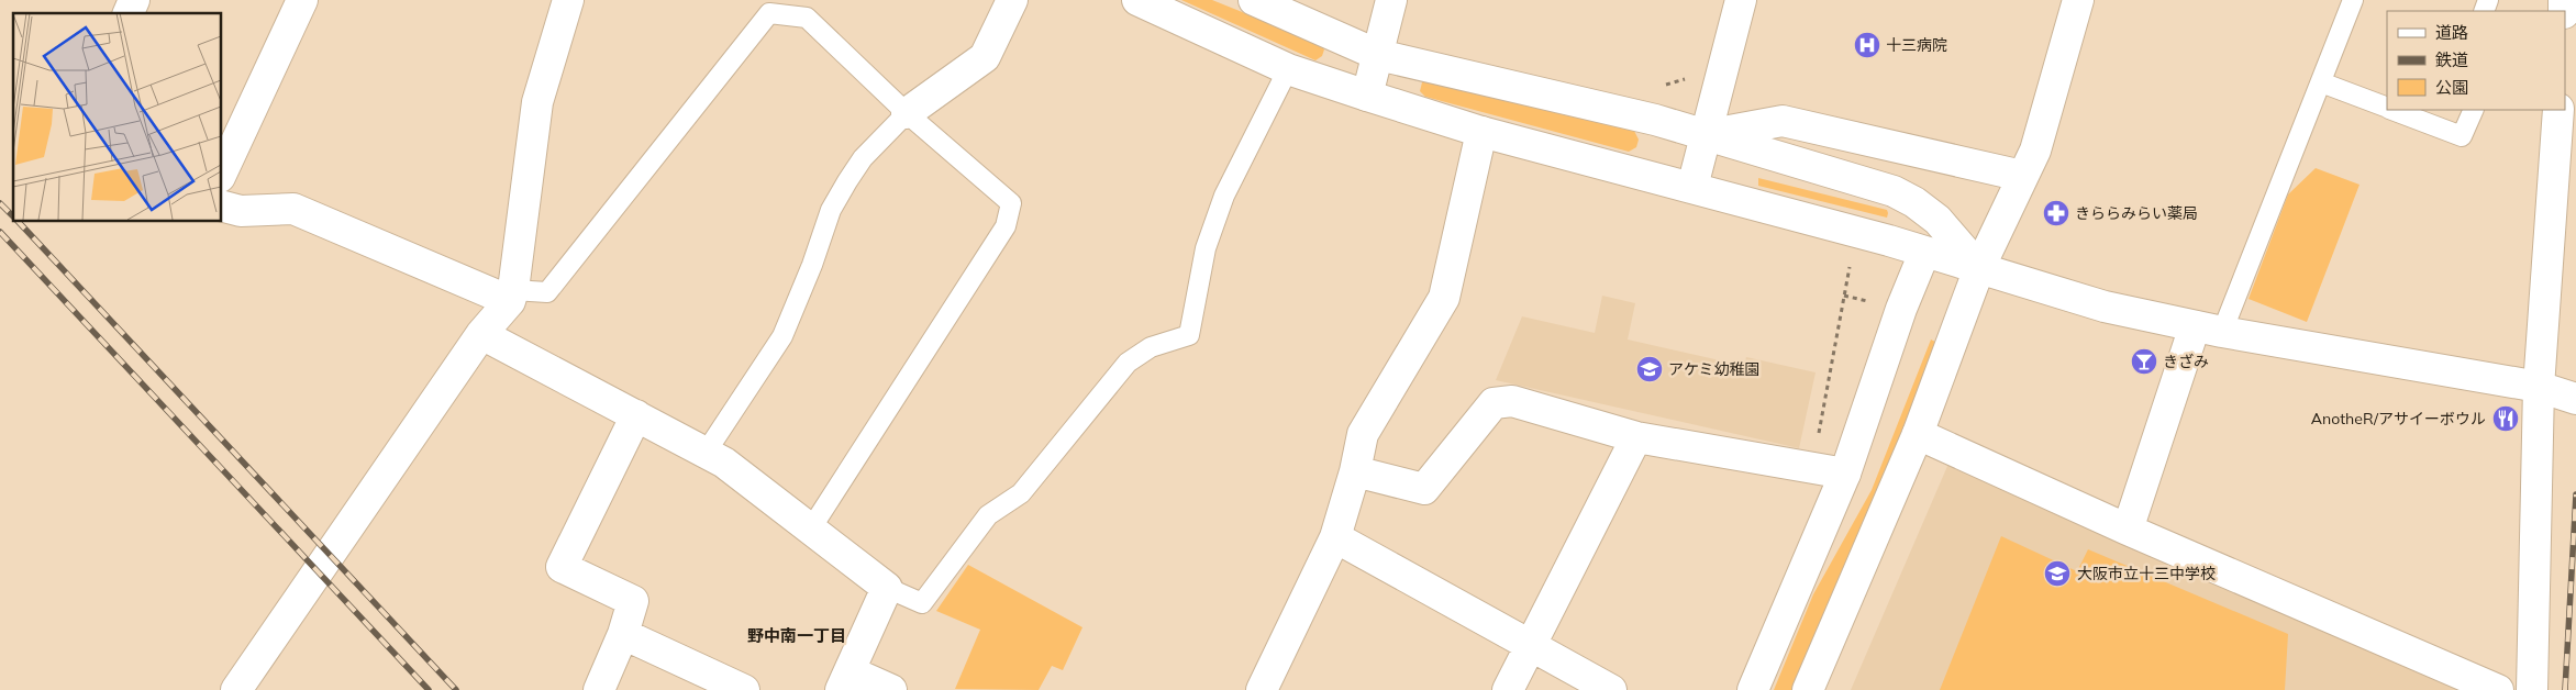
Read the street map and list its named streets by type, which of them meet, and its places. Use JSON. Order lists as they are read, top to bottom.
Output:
{
  "districts": ["野中南一丁目"],
  "places": {
    "hospital": ["十三病院"],
    "pharmacy": ["きららみらい薬局"],
    "bar": ["きざみ"],
    "school or university": ["アケミ幼稚園", "大阪市立十三中学校"],
    "restaurant": ["AnotheR/アサイーボウル"]
  },
  "legend": ["道路", "鉄道", "公園"]
}
